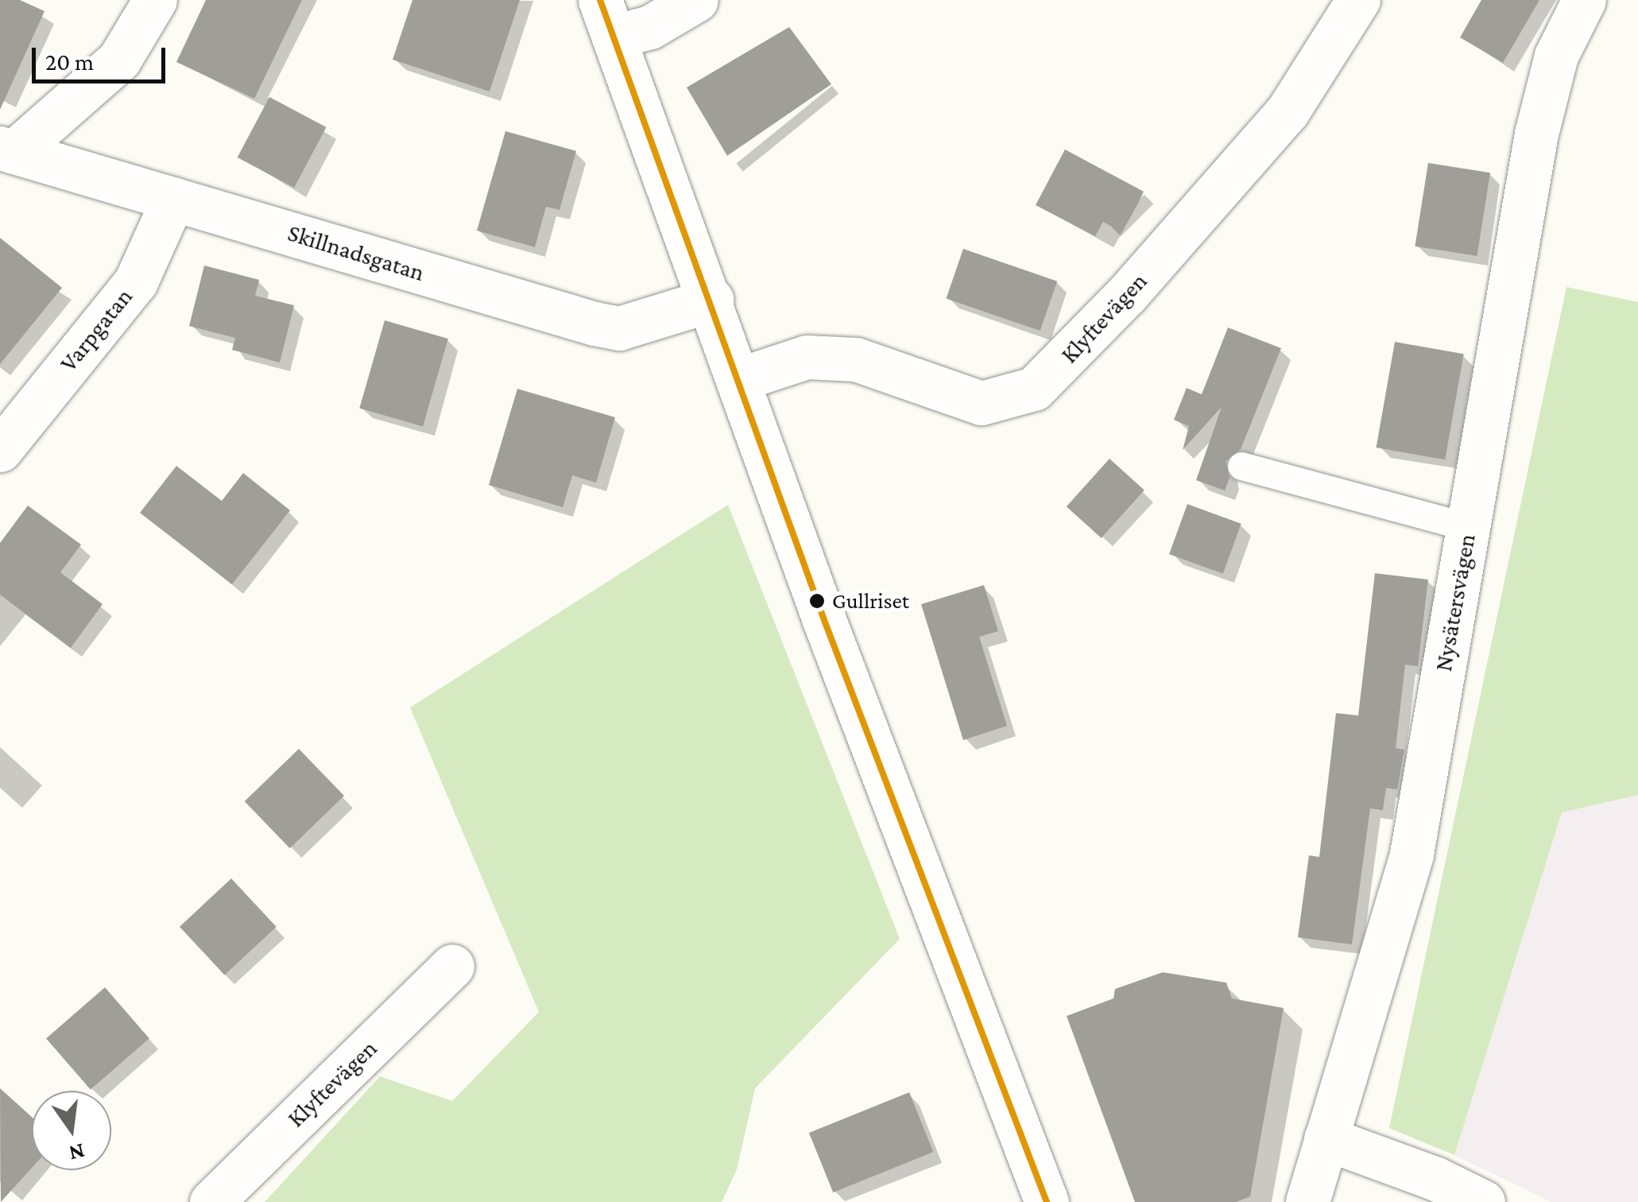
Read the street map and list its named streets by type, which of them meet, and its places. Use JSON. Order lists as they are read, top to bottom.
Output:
{
  "streets": {
    "street": [
      "Skillnadsgatan",
      "Klyftevägen",
      "Varpgatan",
      "Nysätersvägen"
    ]
  },
  "crossings": [
    ["Skillnadsgatan", "Varpgatan"]
  ],
  "places": ["Gullriset"],
  "scale_bar": "20 m",
  "north": "bottom"
}
